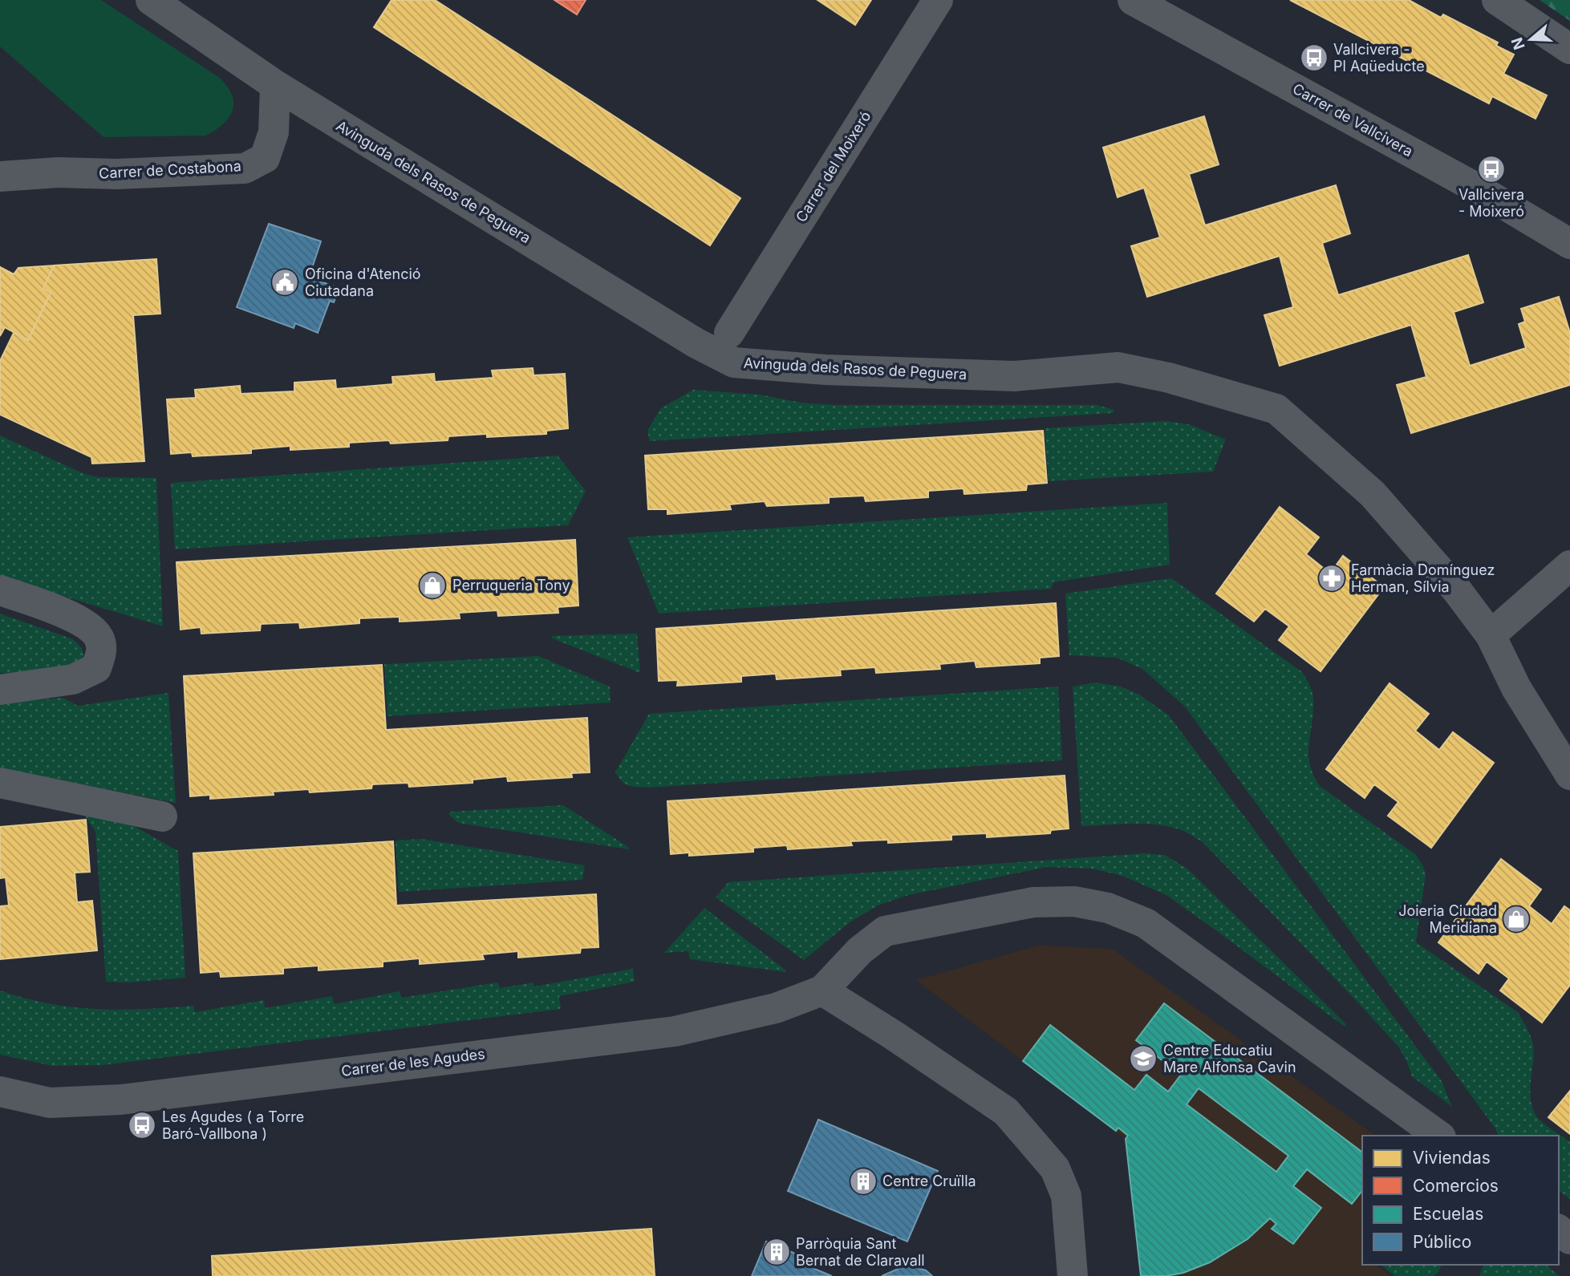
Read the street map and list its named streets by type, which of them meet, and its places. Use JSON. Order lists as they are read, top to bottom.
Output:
{
  "streets": {
    "street": [
      "Carrer de Vallcivera",
      "Carrer del Moixeró",
      "Carrer de Costabona",
      "Avinguda dels Rasos de Peguera",
      "Carrer de les Agudes"
    ]
  },
  "crossings": [
    ["Carrer de Costabona", "Avinguda dels Rasos de Peguera"]
  ],
  "places": {
    "bus stop": ["Vallcivera - Pl Aqüeducte", "Vallcivera - Moixeró", "Les Agudes ( a Torre Baró-Vallbona )"],
    "public building": ["Oficina d'Atenció Ciutadana"],
    "pharmacy": ["Farmàcia Domínguez Herman, Sílvia"],
    "shop": ["Perruqueria Tony", "Joieria Ciudad Meridiana"],
    "school or university": ["Centre Educatiu Mare Alfonsa Cavin"],
    "building": ["Centre Cruïlla", "Parròquia Sant Bernat de Claravall"]
  },
  "legend": [
    "Viviendas",
    "Comercios",
    "Escuelas",
    "Público"
  ],
  "north": "left"
}
